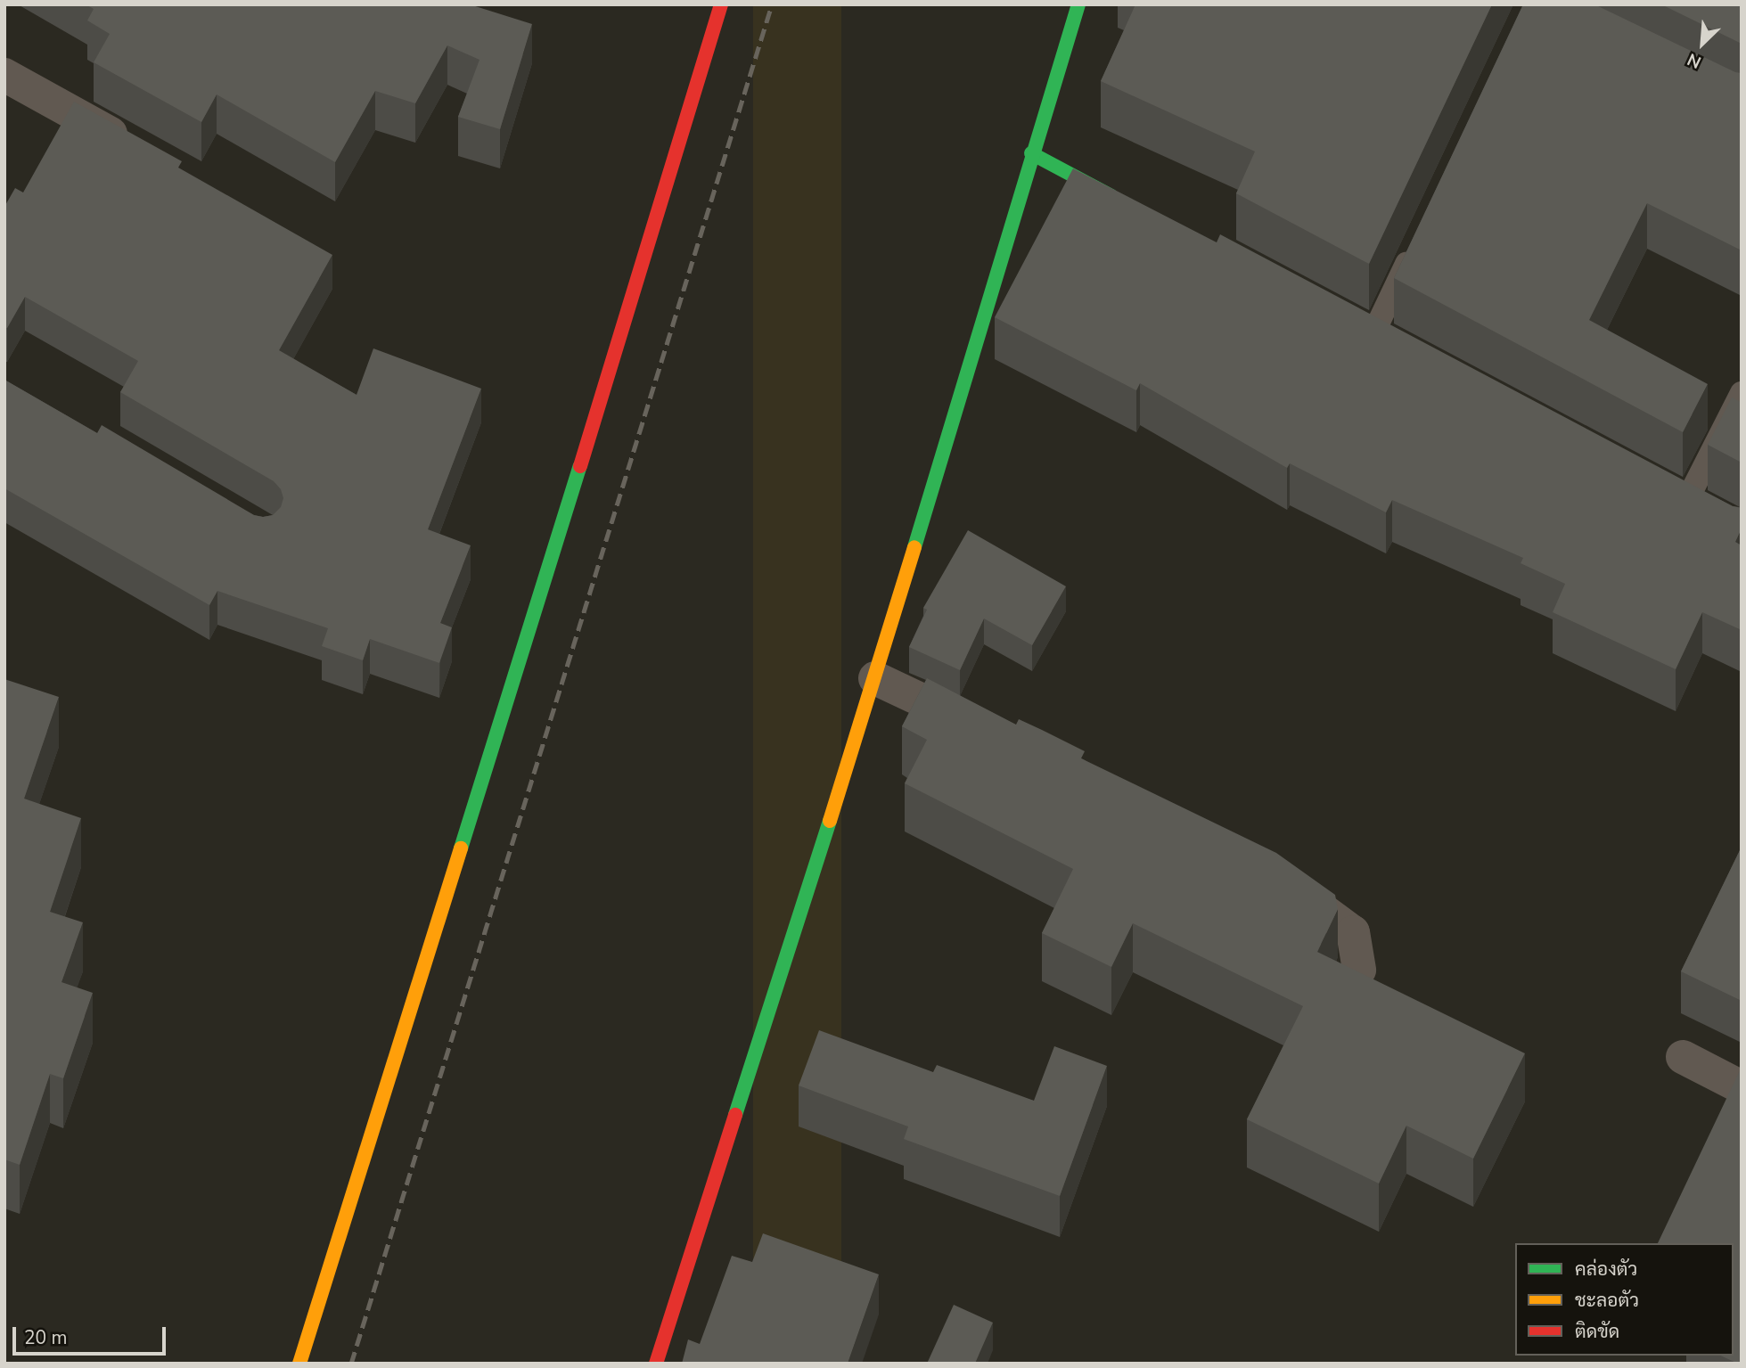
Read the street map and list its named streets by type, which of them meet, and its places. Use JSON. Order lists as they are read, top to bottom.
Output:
{
  "legend": ["คล่องตัว", "ชะลอตัว", "ติดขัด"],
  "scale_bar": "20 m",
  "north": "bottom left"
}
